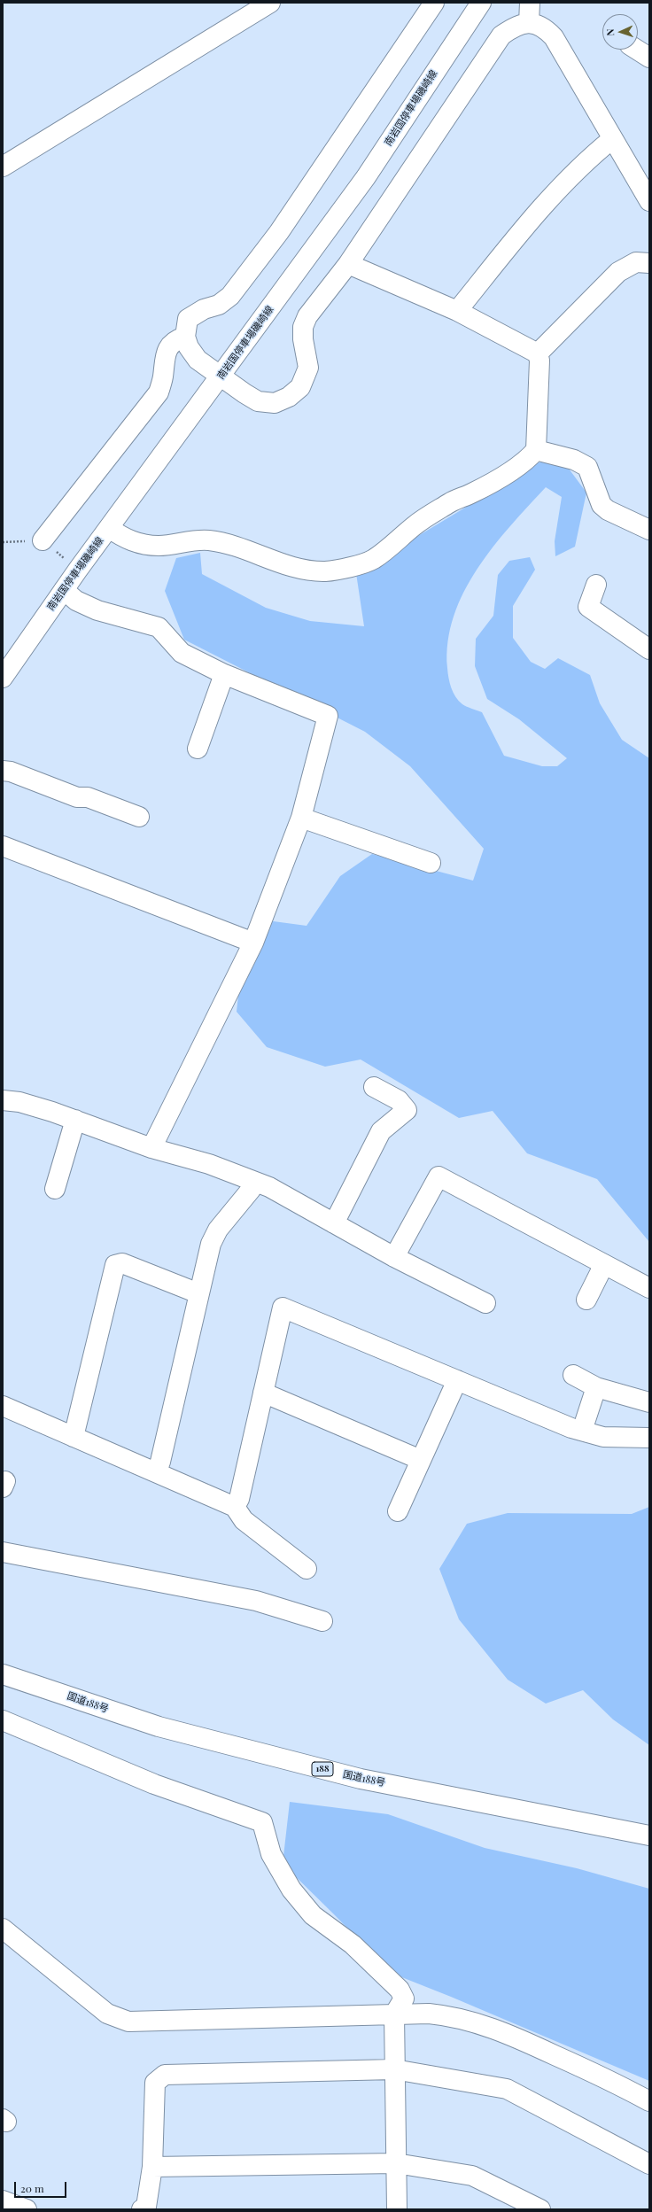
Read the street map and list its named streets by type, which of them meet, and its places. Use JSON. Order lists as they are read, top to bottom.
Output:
{
  "streets": {
    "main road": ["南岩国停車場磯崎線", "国道188号", "188"]
  },
  "scale_bar": "20 m",
  "north": "left"
}
